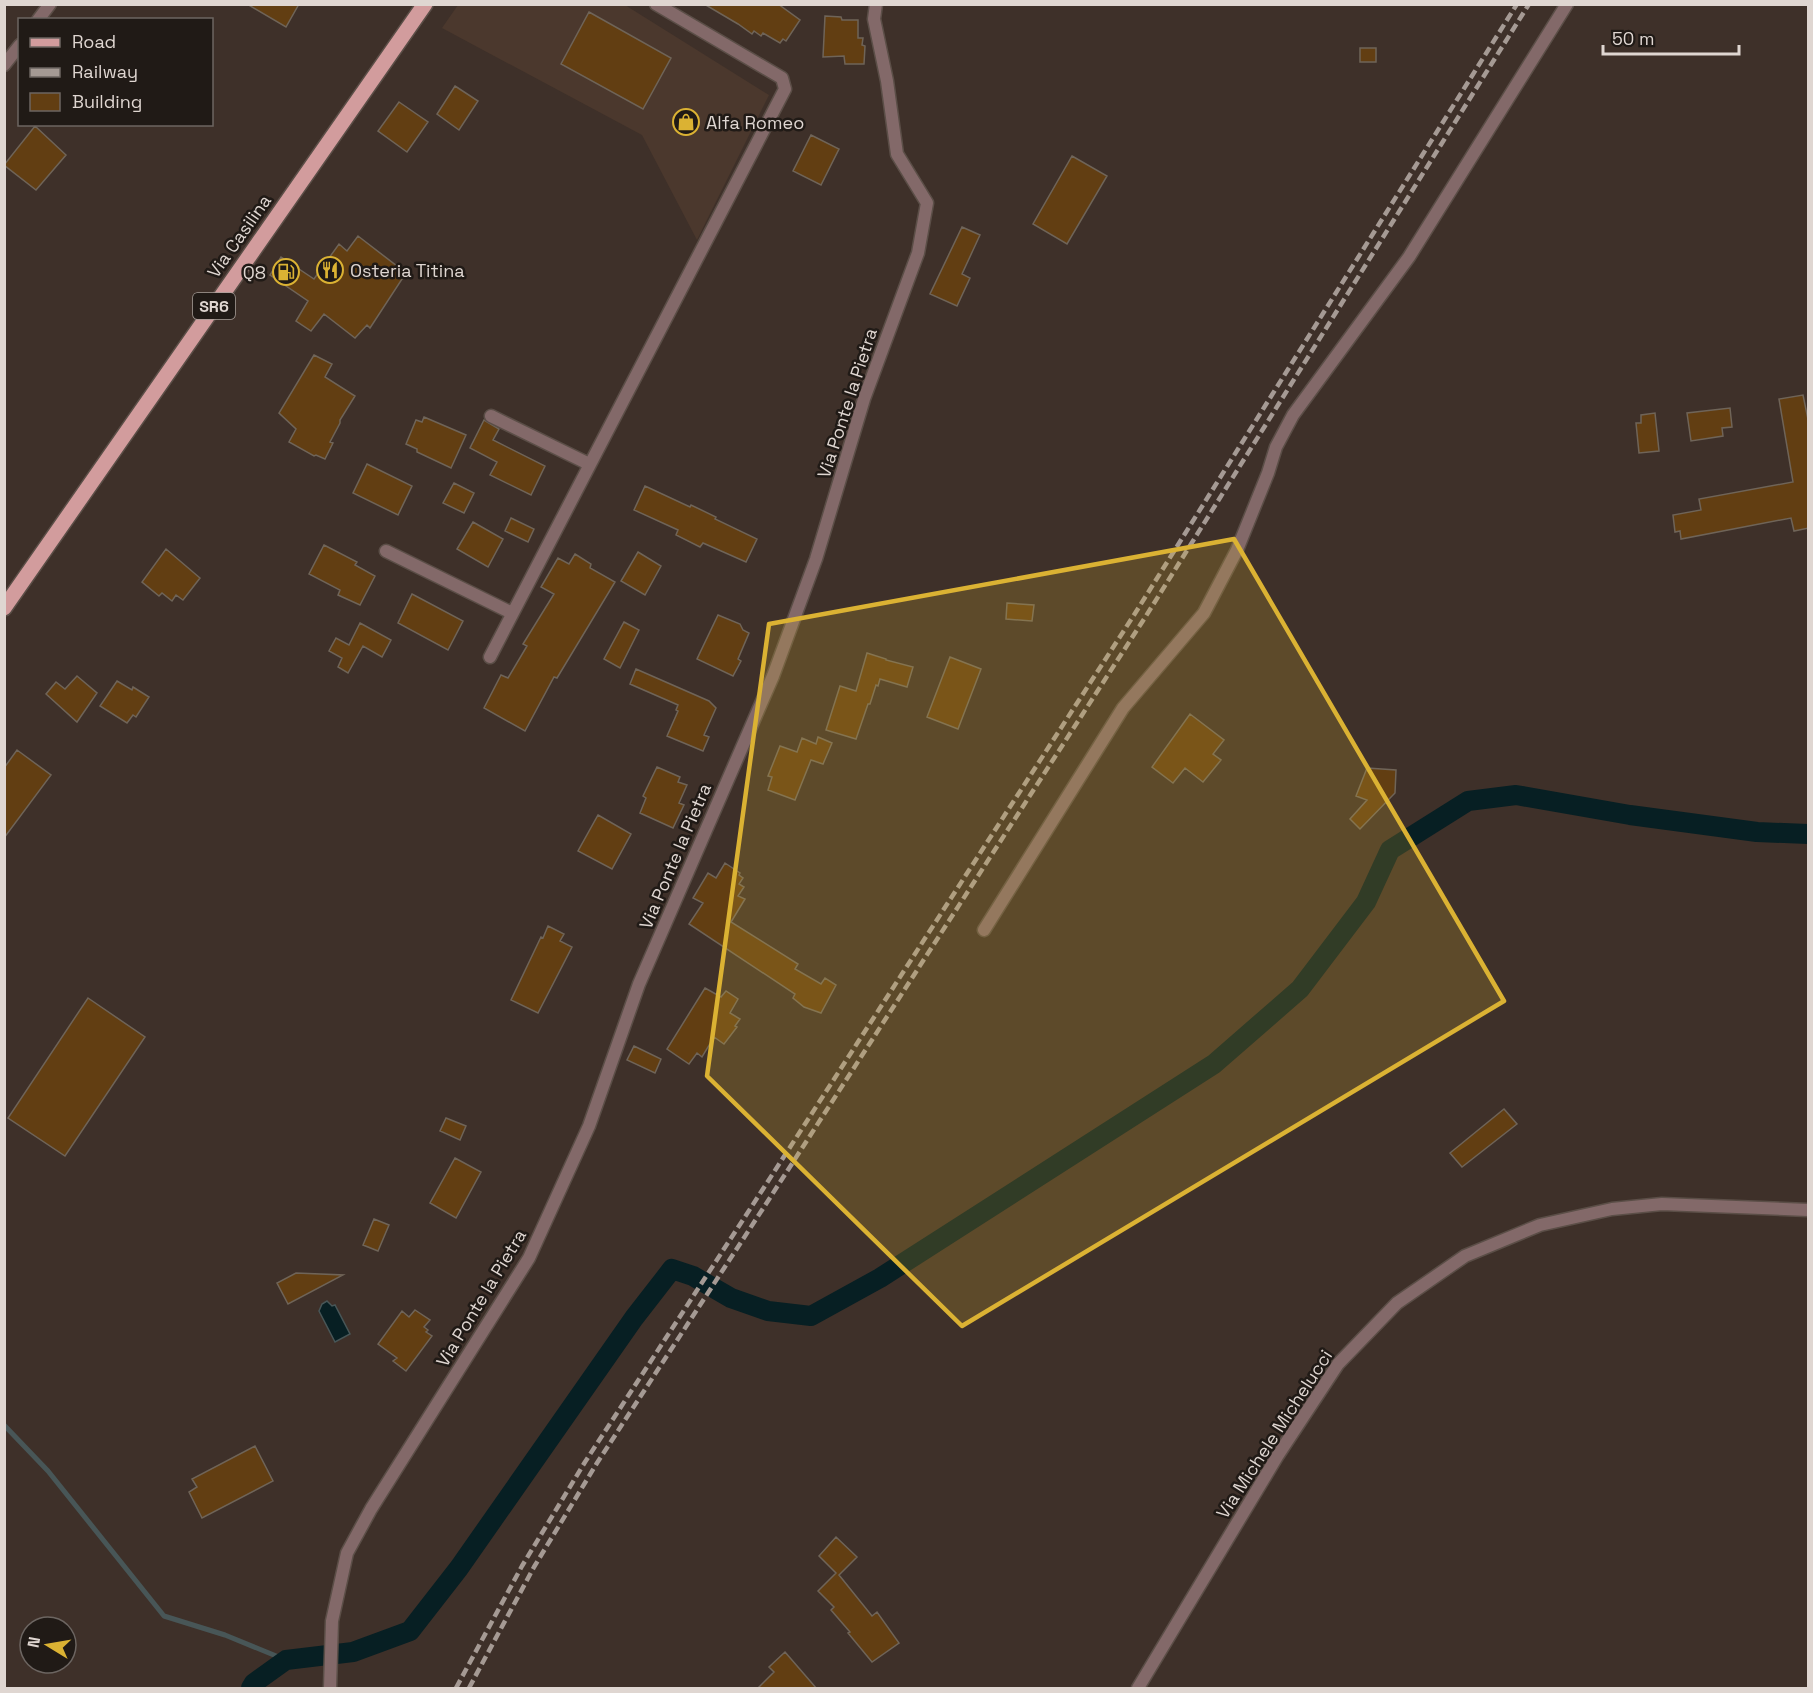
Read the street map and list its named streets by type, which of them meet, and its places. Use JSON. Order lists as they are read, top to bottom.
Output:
{
  "streets": {
    "main road": ["Via Casilina", "SR6"],
    "street": ["Via Ponte la Pietra", "Via Michele Michelucci"]
  },
  "places": {
    "shop": ["Alfa Romeo"],
    "restaurant": ["Osteria Titina"],
    "fuel station": ["Q8"]
  },
  "legend": ["Road", "Railway", "Building"],
  "scale_bar": "50 m",
  "north": "left"
}
